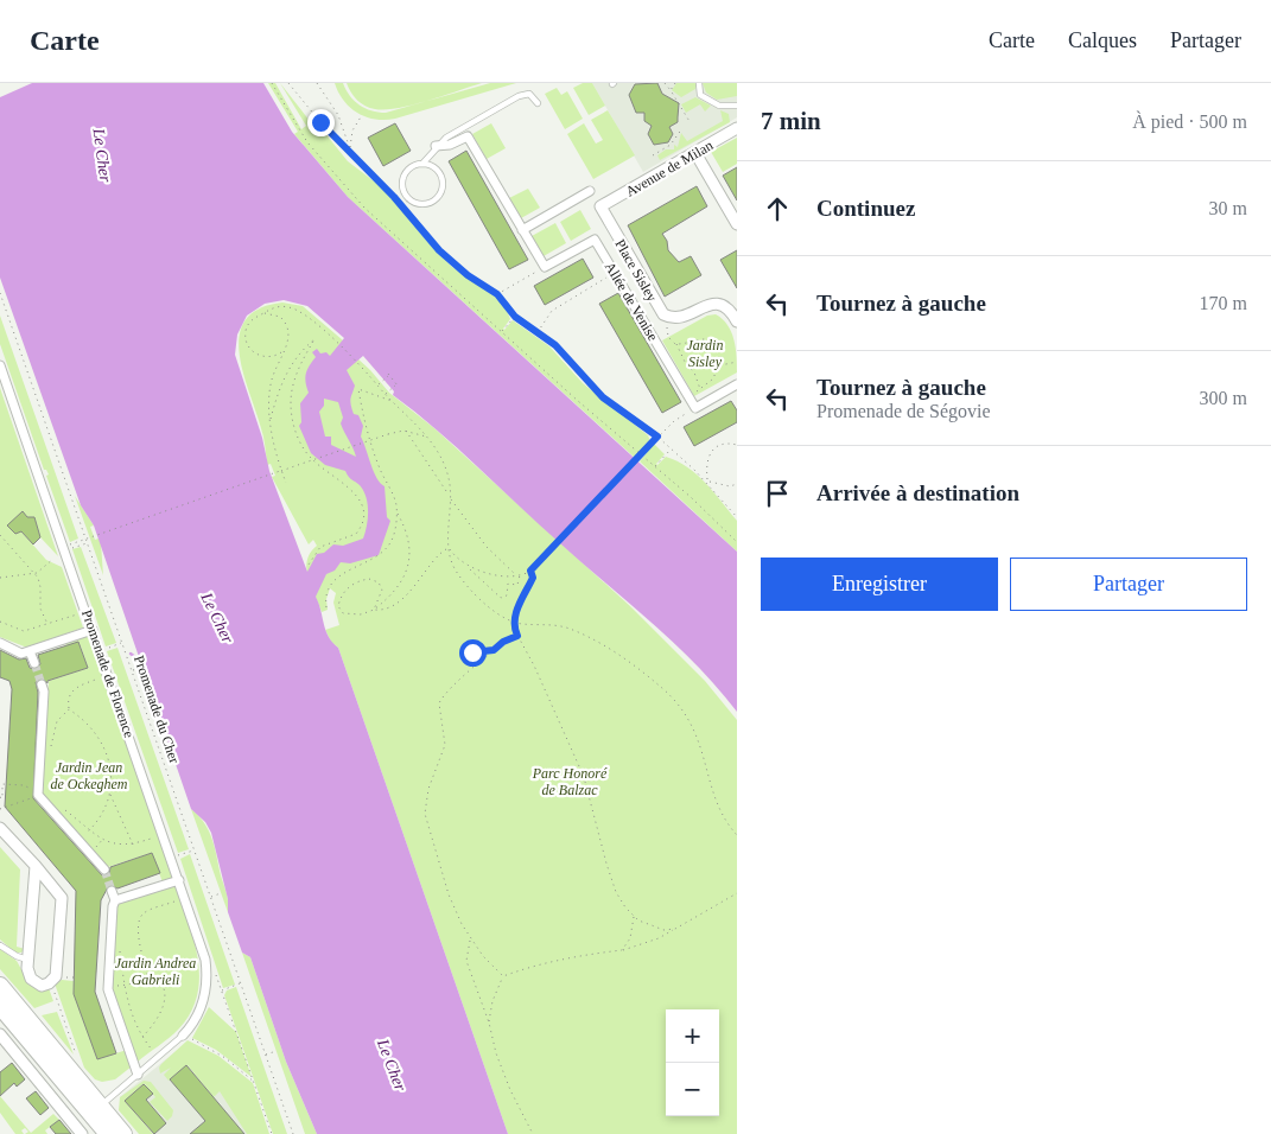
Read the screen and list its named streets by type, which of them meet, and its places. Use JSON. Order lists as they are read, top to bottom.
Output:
{
  "streets": {
    "street": [
      "Avenue de Milan",
      "Place Sisley",
      "Allée de Venise",
      "Promenade de Florence"
    ],
    "path": ["Promenade du Cher"]
  },
  "crossings": [
    ["Avenue de Milan", "Place Sisley"]
  ],
  "water": ["Le Cher"],
  "parks": [
    "Jardin Sisley",
    "Jardin Jean de Ockeghem",
    "Parc Honoré de Balzac",
    "Jardin Andrea Gabrieli"
  ],
  "page": {
    "header": "Carte",
    "nav": ["Carte", "Calques", "Partager"],
    "heading": ["7 min", "À pied · 500 m"],
    "list": [
      ["Continuez", "30 m"],
      ["Tournez à gauche", "170 m"],
      ["Tournez à gauche", "Promenade de Ségovie", "300 m"],
      "Arrivée à destination"
    ],
    "buttons": ["Enregistrer", "Partager"],
    "map_buttons": ["+", "−"]
  }
}
